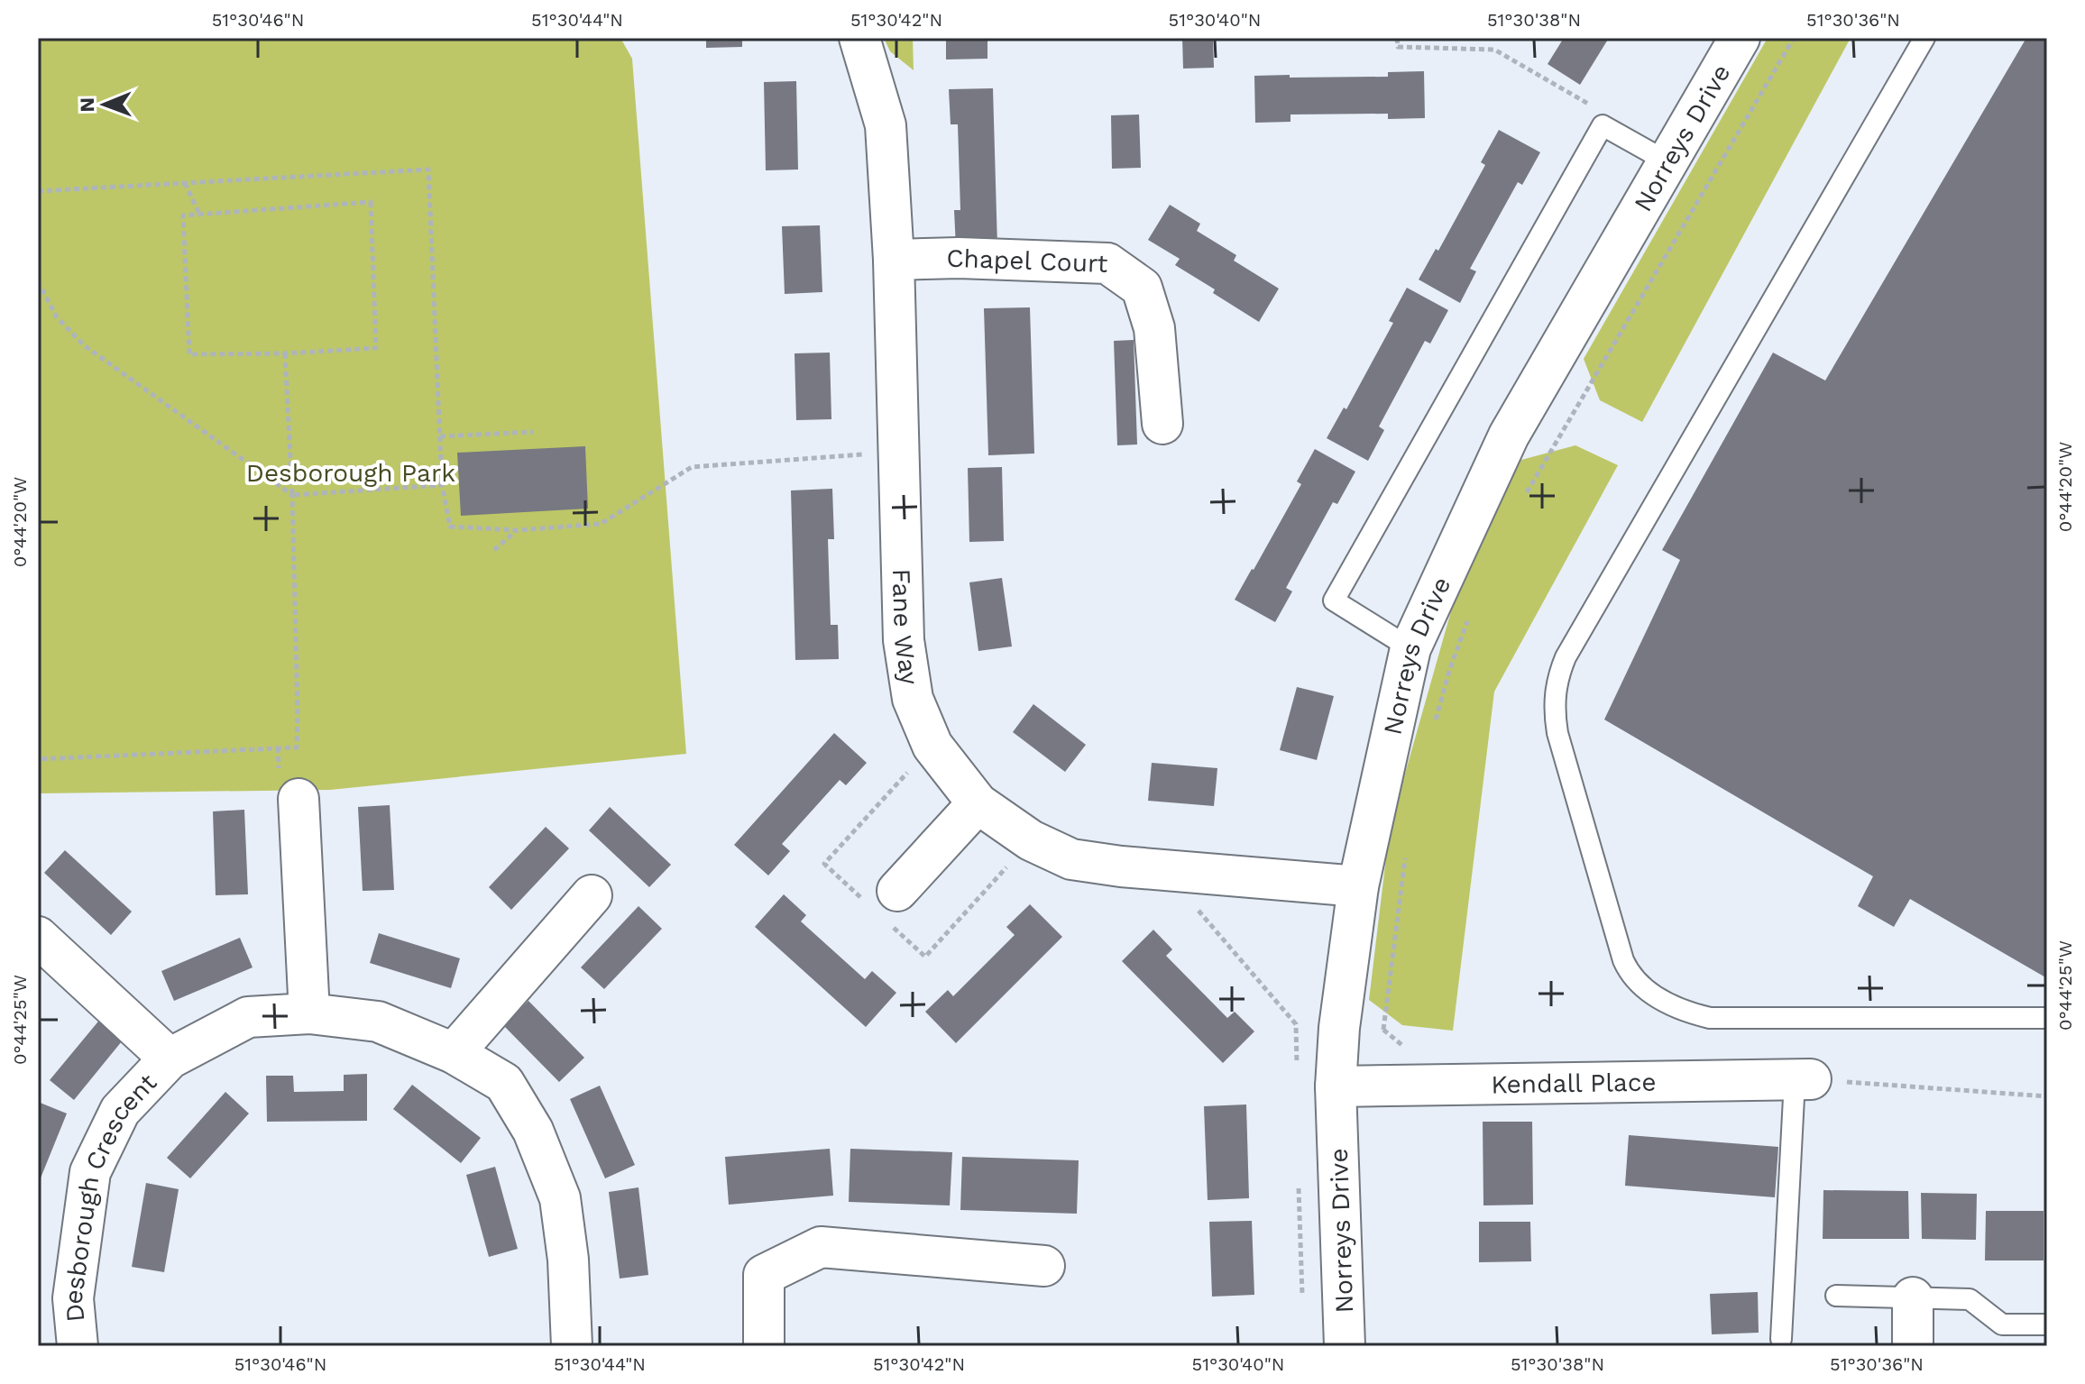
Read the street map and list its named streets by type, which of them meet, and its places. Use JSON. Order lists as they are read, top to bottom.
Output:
{
  "streets": {
    "street": [
      "Norreys Drive",
      "Chapel Court",
      "Fane Way",
      "Kendall Place",
      "Desborough Crescent"
    ]
  },
  "crossings": [
    ["Norreys Drive", "Fane Way"],
    ["Norreys Drive", "Kendall Place"],
    ["Chapel Court", "Fane Way"]
  ],
  "parks": ["Desborough Park"],
  "north": "left",
  "coordinates": [
    "51°30'46\"N",
    "51°30'44\"N",
    "51°30'42\"N",
    "51°30'40\"N",
    "51°30'38\"N",
    "51°30'36\"N",
    "0°44'20\"W",
    "0°44'25\"W"
  ]
}
